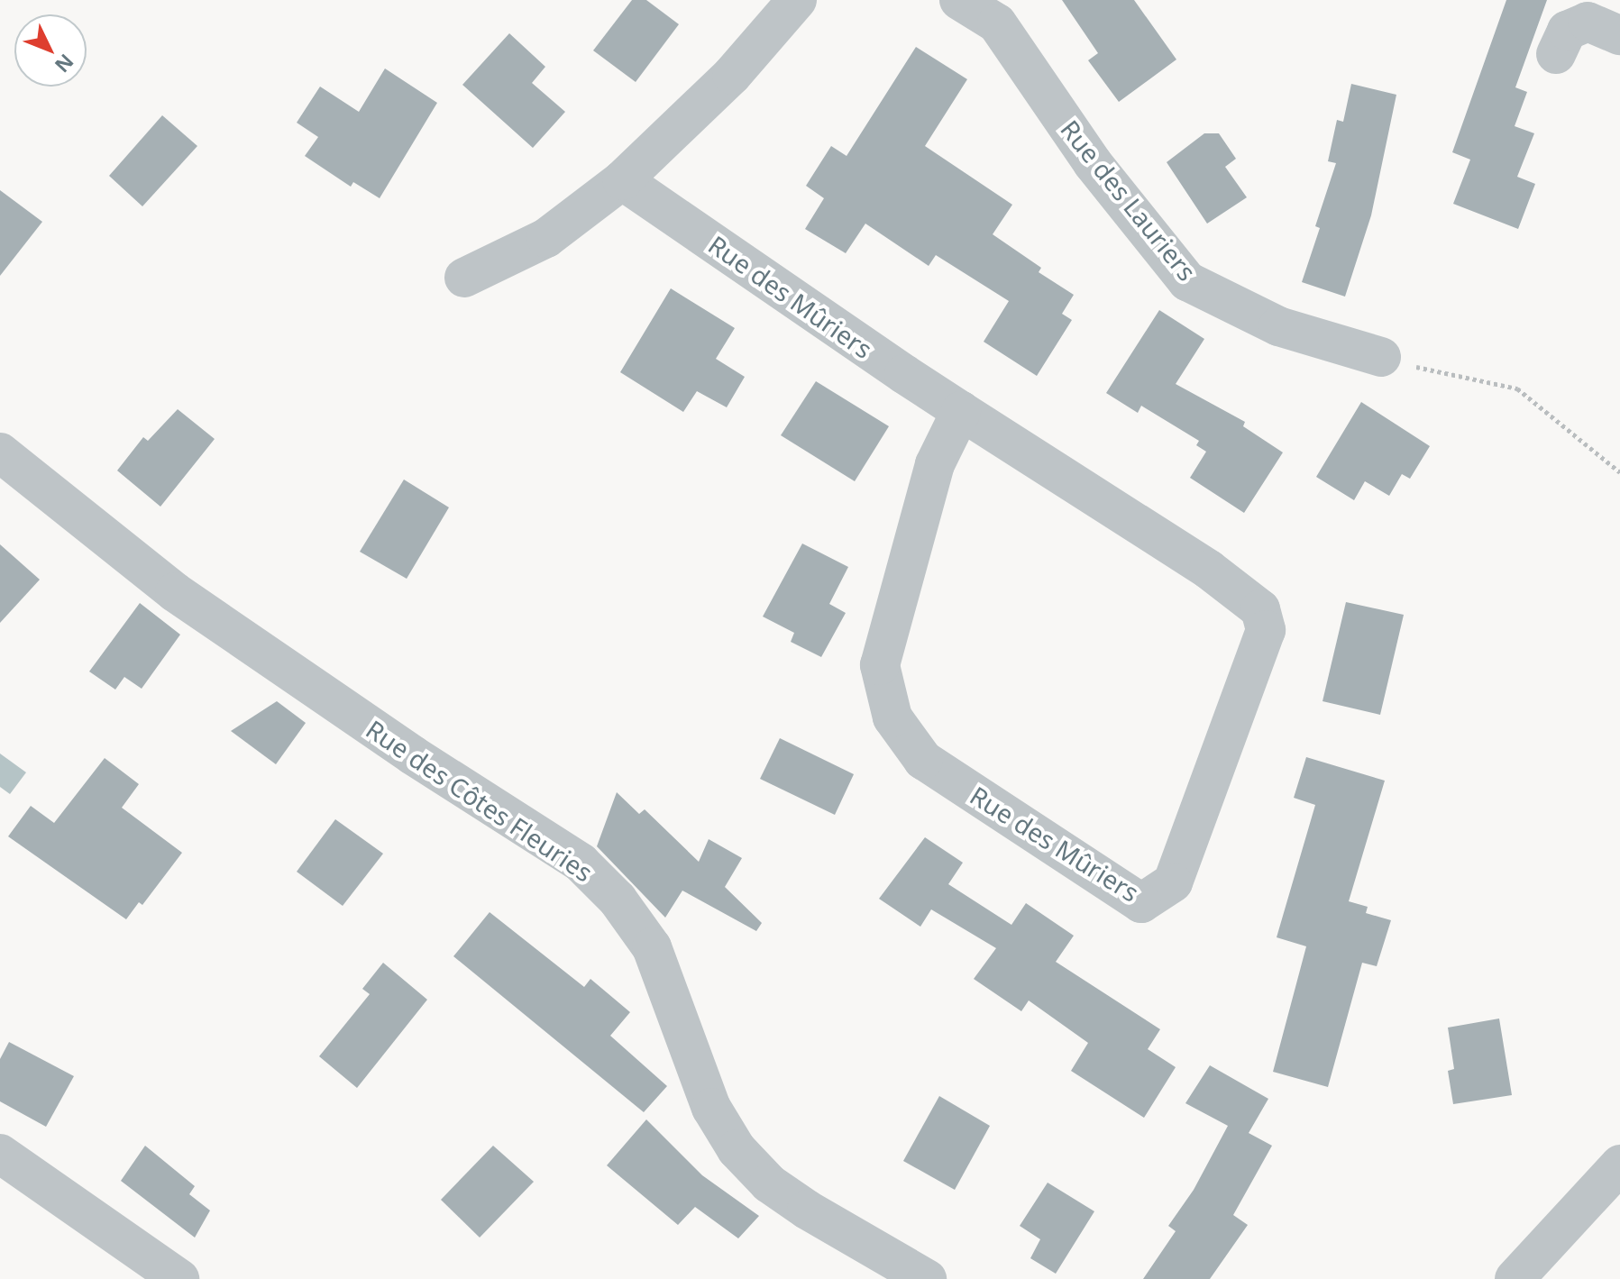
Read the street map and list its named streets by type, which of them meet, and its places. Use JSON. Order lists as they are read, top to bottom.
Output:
{
  "streets": {
    "street": ["Rue des Lauriers", "Rue des Mûriers", "Rue des Côtes Fleuries"]
  },
  "north": "bottom right"
}
